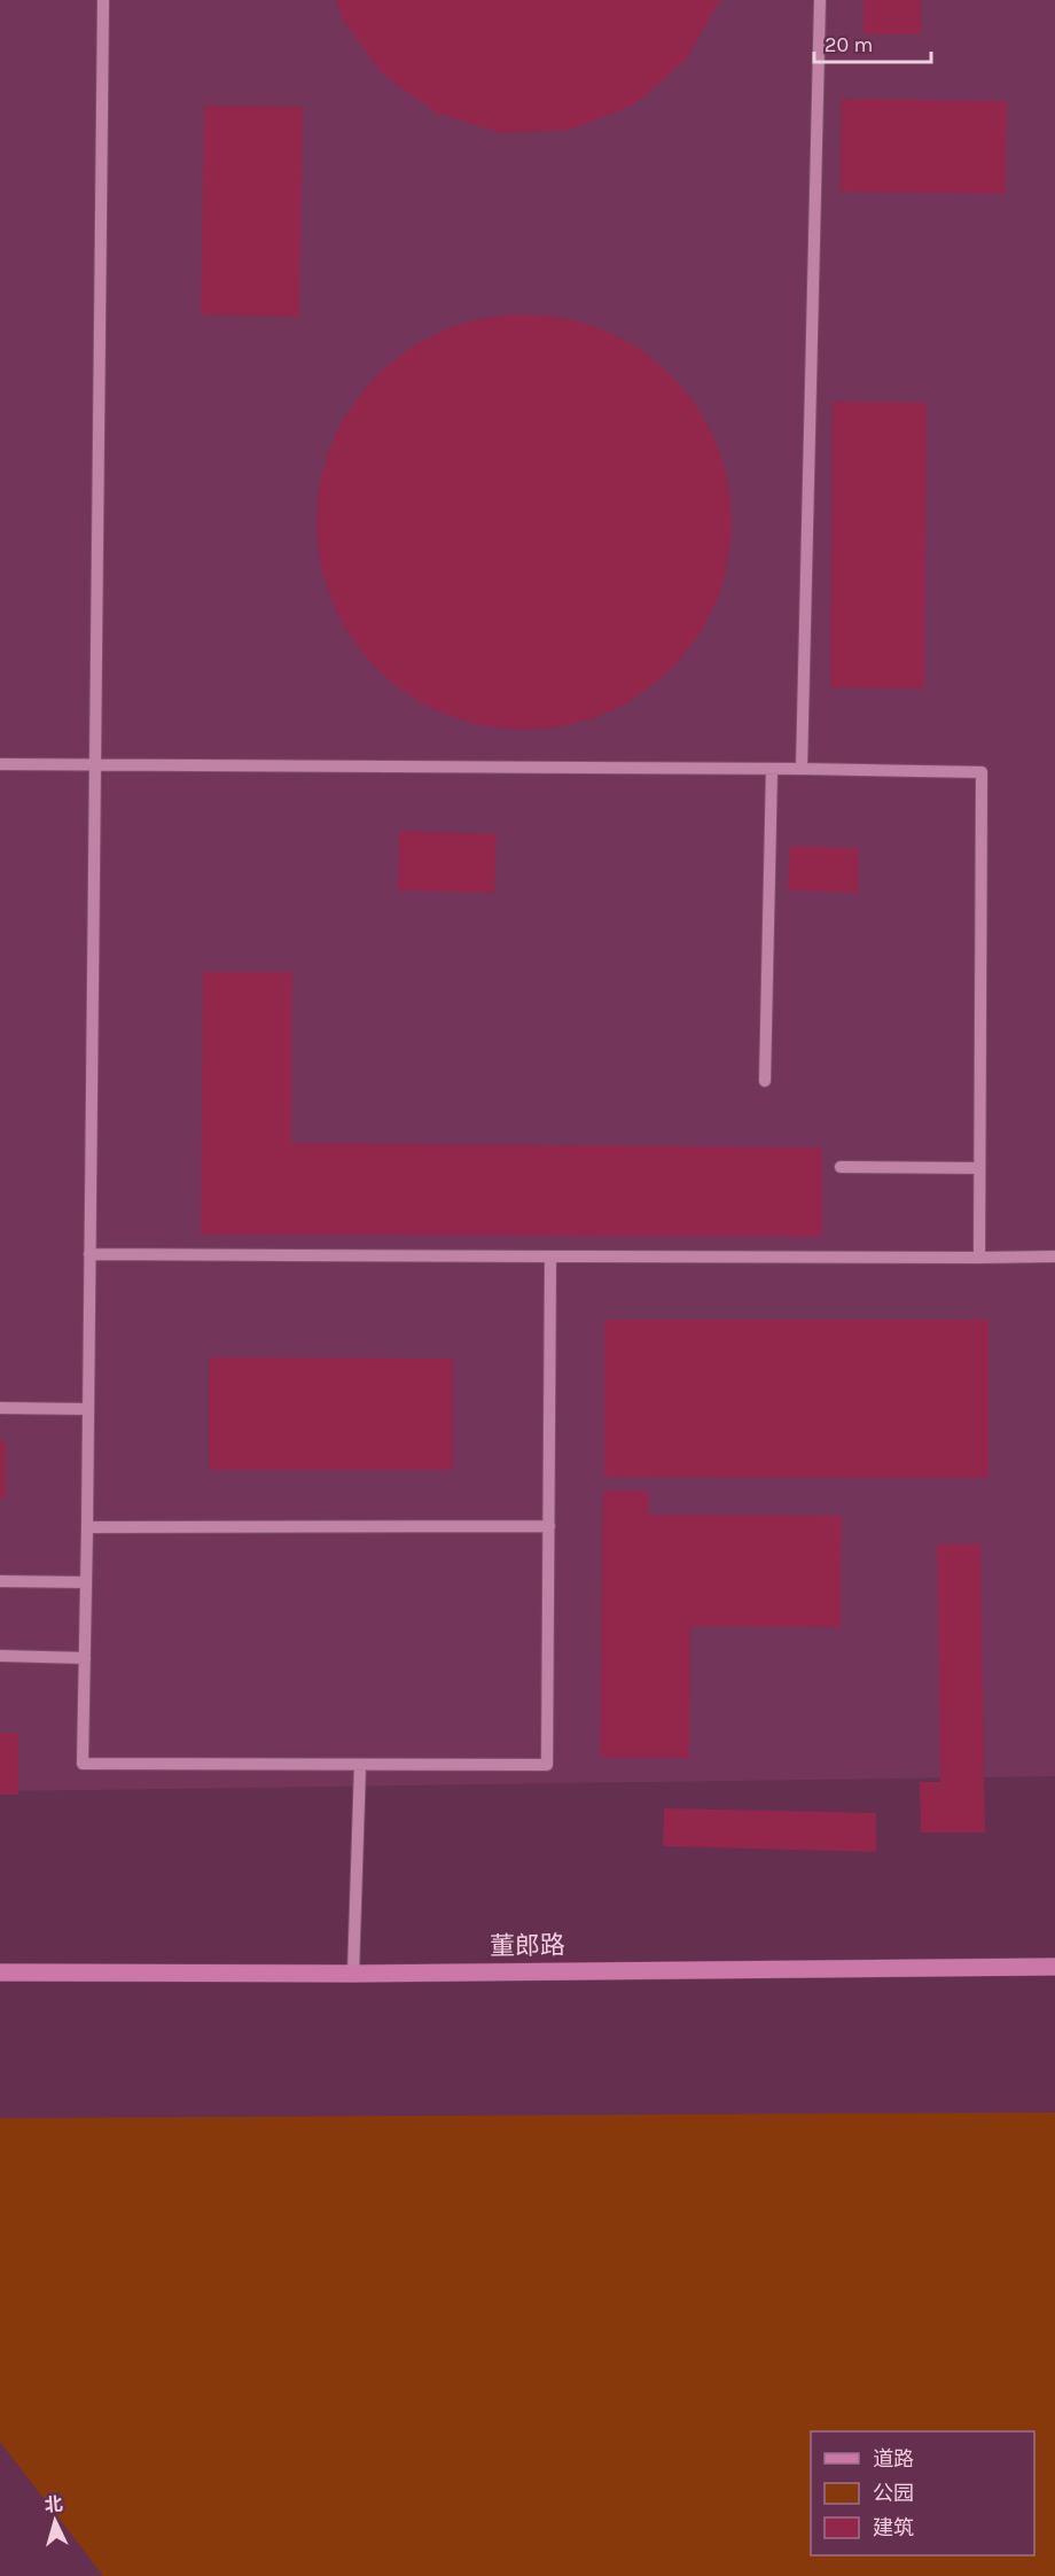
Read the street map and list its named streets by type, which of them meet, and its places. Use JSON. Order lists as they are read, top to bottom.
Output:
{
  "streets": {
    "main road": ["董郎路"]
  },
  "legend": ["道路", "公园", "建筑"],
  "scale_bar": "20 m",
  "north": "top"
}
